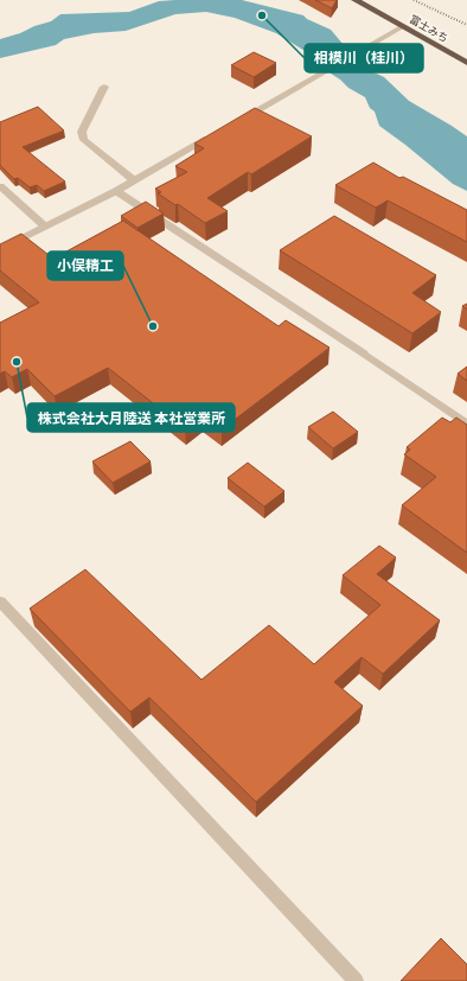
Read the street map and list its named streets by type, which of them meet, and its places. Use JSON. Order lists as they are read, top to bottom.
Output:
{
  "streets": {
    "highway": ["富士みち"]
  },
  "places": ["相模川（桂川）", "小俣精工", "株式会社大月陸送 本社営業所"]
}
